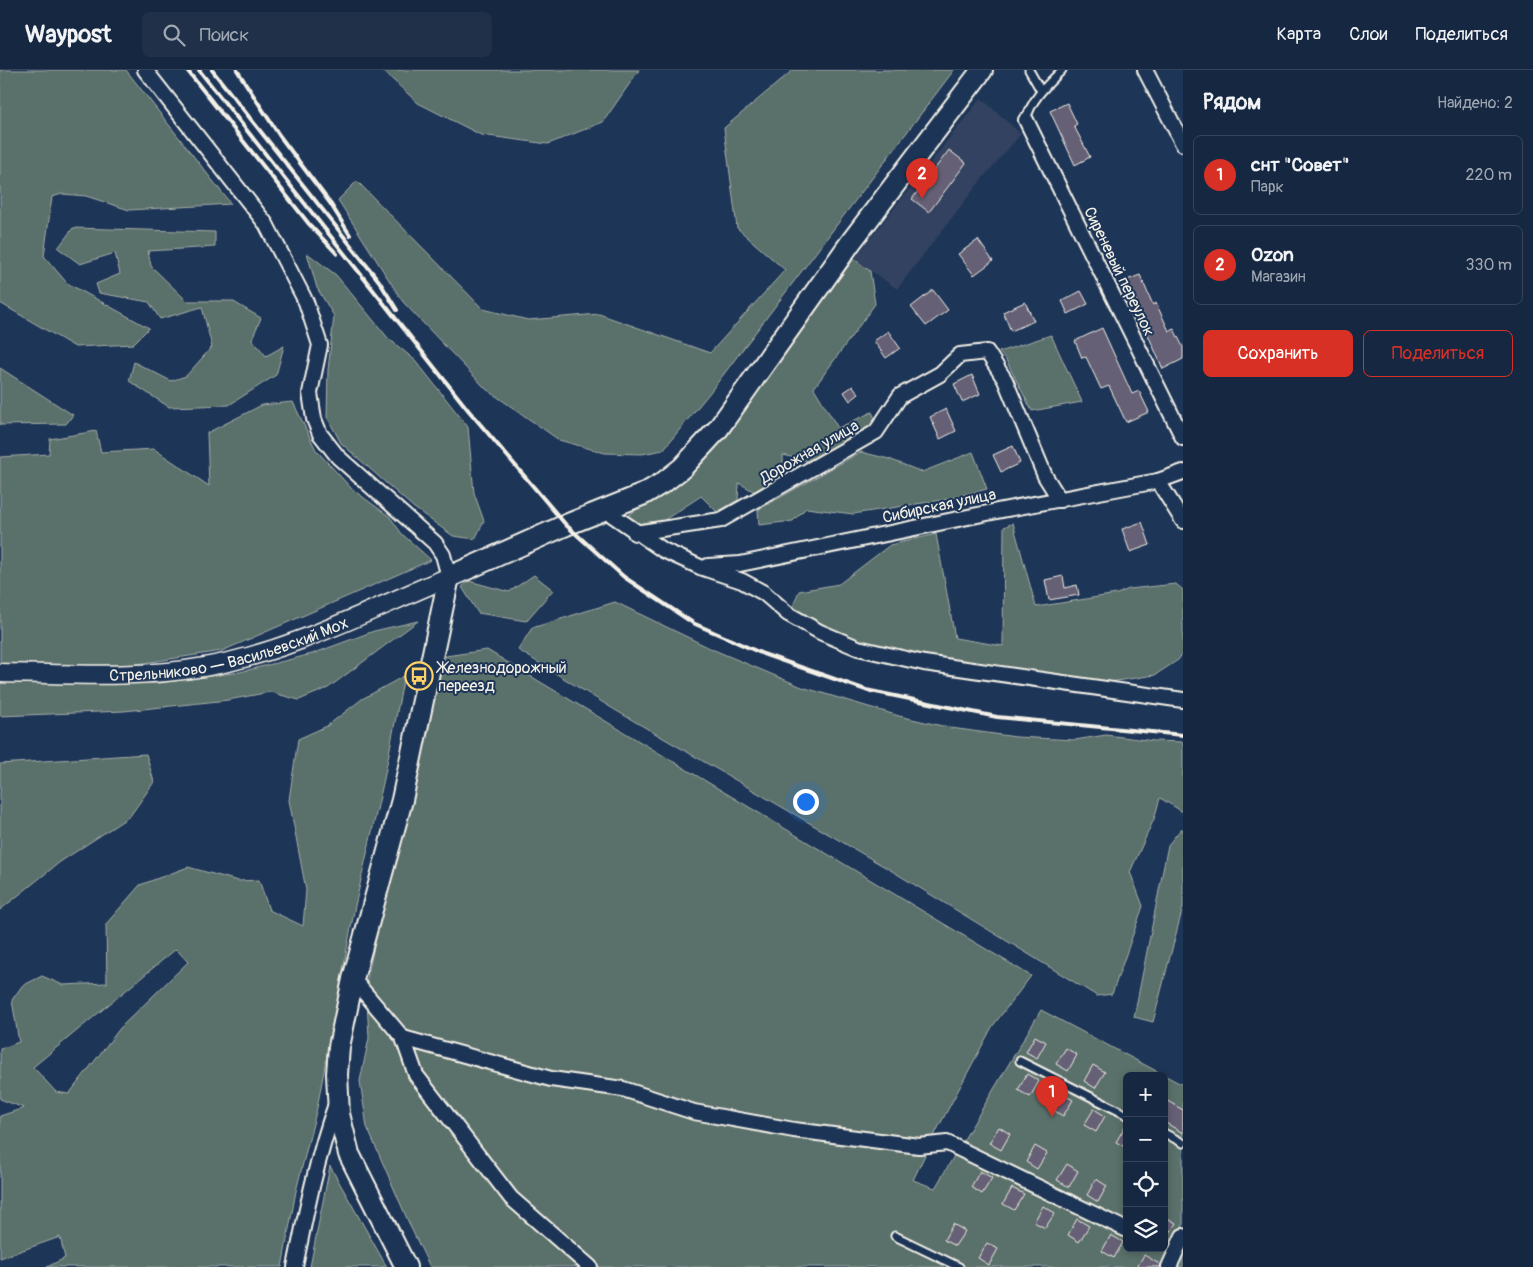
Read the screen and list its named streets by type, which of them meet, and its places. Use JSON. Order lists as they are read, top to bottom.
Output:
{
  "streets": {
    "street": [
      "Сиреневый переулок",
      "Дорожная улица",
      "Сибирская улица",
      "Стрельниково — Васильевский Мох"
    ]
  },
  "crossings": [
    ["Дорожная улица", "Сибирская улица"]
  ],
  "places": {
    "bus stop": ["Железнодорожный переезд"]
  },
  "page": {
    "header": "Waypost",
    "search": "Поиск",
    "nav": ["Карта", "Слои", "Поделиться"],
    "heading": ["Рядом", "Найдено: 2"],
    "list": [
      {
        "mark": "1",
        "name": "снт \"Совет\"",
        "note": "Парк",
        "value": "220 m"
      },
      {
        "mark": "2",
        "name": "Ozon",
        "note": "Магазин",
        "value": "330 m"
      }
    ],
    "pins": ["2", "1"],
    "buttons": ["Сохранить", "Поделиться"],
    "map_buttons": ["+", "−"]
  }
}
